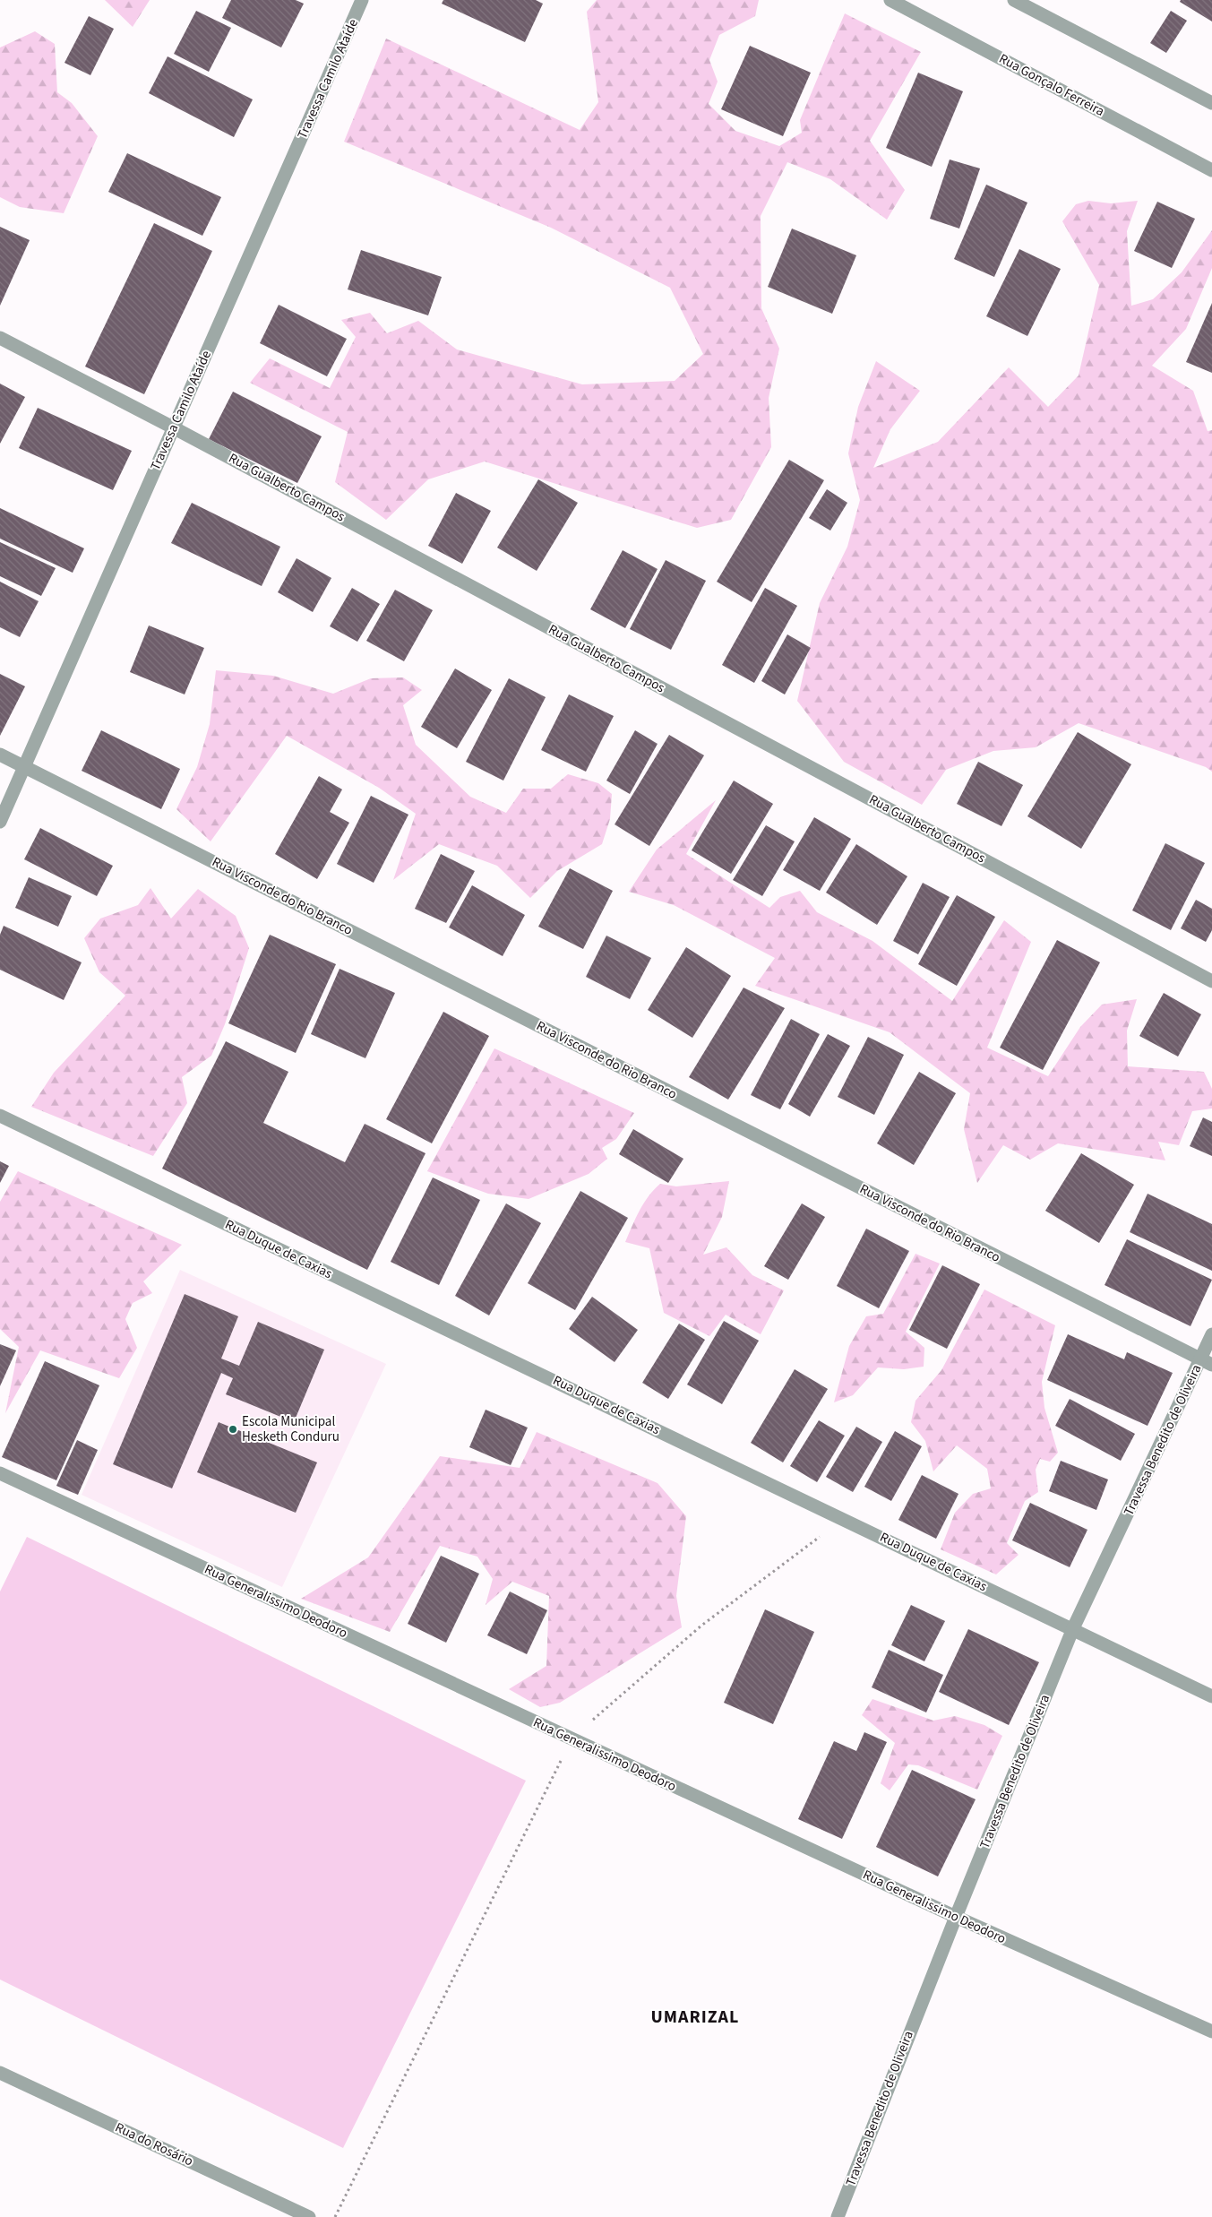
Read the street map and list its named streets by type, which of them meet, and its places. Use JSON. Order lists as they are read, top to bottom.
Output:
{
  "streets": {
    "street": [
      "Travessa Camilo Ataíde",
      "Rua Gonçalo Ferreira",
      "Rua Gualberto Campos",
      "Rua Visconde do Rio Branco",
      "Rua Duque de Caxias",
      "Travessa Benedito de Oliveira",
      "Rua Generalissimo Deodoro",
      "Rua do Rosário"
    ]
  },
  "crossings": [
    ["Travessa Camilo Ataíde", "Rua Gualberto Campos"],
    ["Travessa Camilo Ataíde", "Rua Visconde do Rio Branco"],
    ["Rua Visconde do Rio Branco", "Travessa Benedito de Oliveira"],
    ["Rua Duque de Caxias", "Travessa Benedito de Oliveira"],
    ["Travessa Benedito de Oliveira", "Rua Generalissimo Deodoro"]
  ],
  "districts": ["UMARIZAL"],
  "places": ["Escola Municipal Hesketh Conduru"]
}
